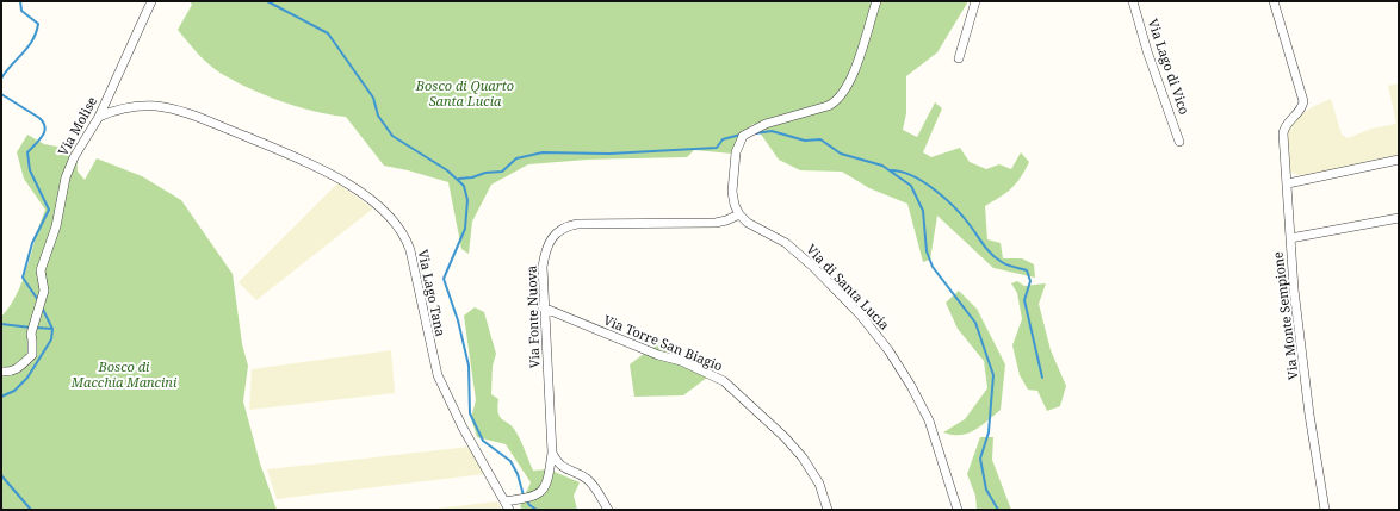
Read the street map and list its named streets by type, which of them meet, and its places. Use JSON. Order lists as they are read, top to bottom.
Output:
{
  "streets": {
    "street": [
      "Via Lago di Vico",
      "Via Molise",
      "Via di Santa Lucia",
      "Via Lago Tana",
      "Via Monte Sempione",
      "Via Fonte Nuova",
      "Via Torre San Biagio"
    ]
  },
  "crossings": [
    ["Via Molise", "Via Lago Tana"],
    ["Via di Santa Lucia", "Via Fonte Nuova"],
    ["Via Lago Tana", "Via Fonte Nuova"],
    ["Via Fonte Nuova", "Via Torre San Biagio"]
  ],
  "parks": ["Bosco di Quarto Santa Lucia", "Bosco di Macchia Mancini"]
}
